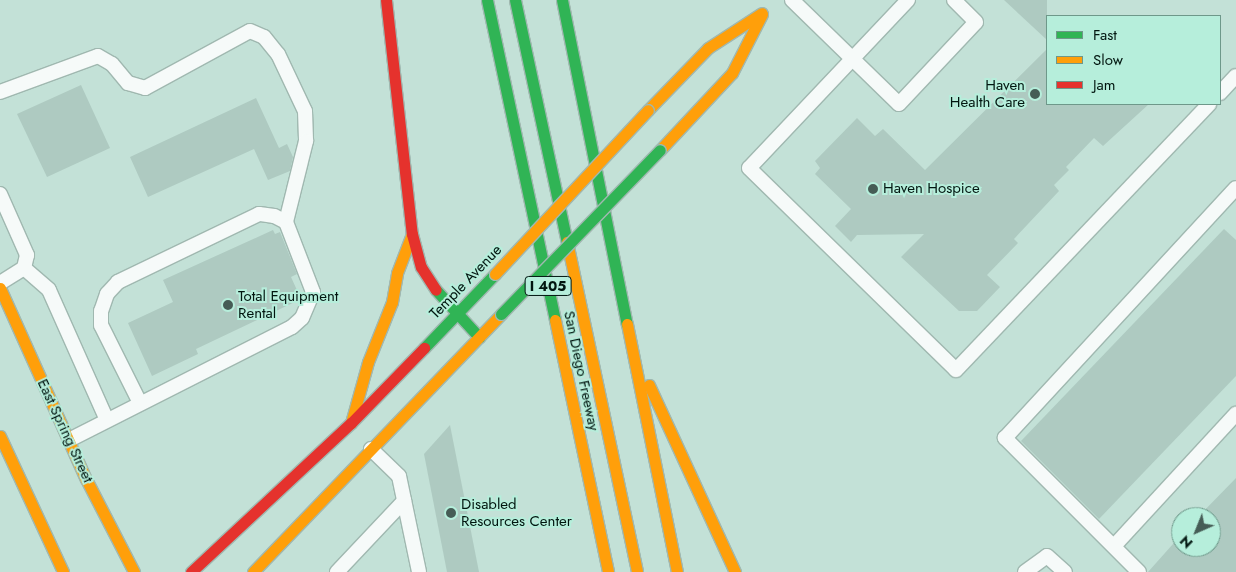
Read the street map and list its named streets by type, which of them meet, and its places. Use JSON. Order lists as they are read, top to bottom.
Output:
{
  "streets": {
    "main road": [
      "Temple Avenue",
      "I 405",
      "San Diego Freeway",
      "East Spring Street"
    ]
  },
  "places": [
    "Haven Health Care",
    "Haven Hospice",
    "Total Equipment Rental",
    "Disabled Resources Center"
  ],
  "legend": ["Fast", "Slow", "Jam"],
  "north": "bottom left"
}
